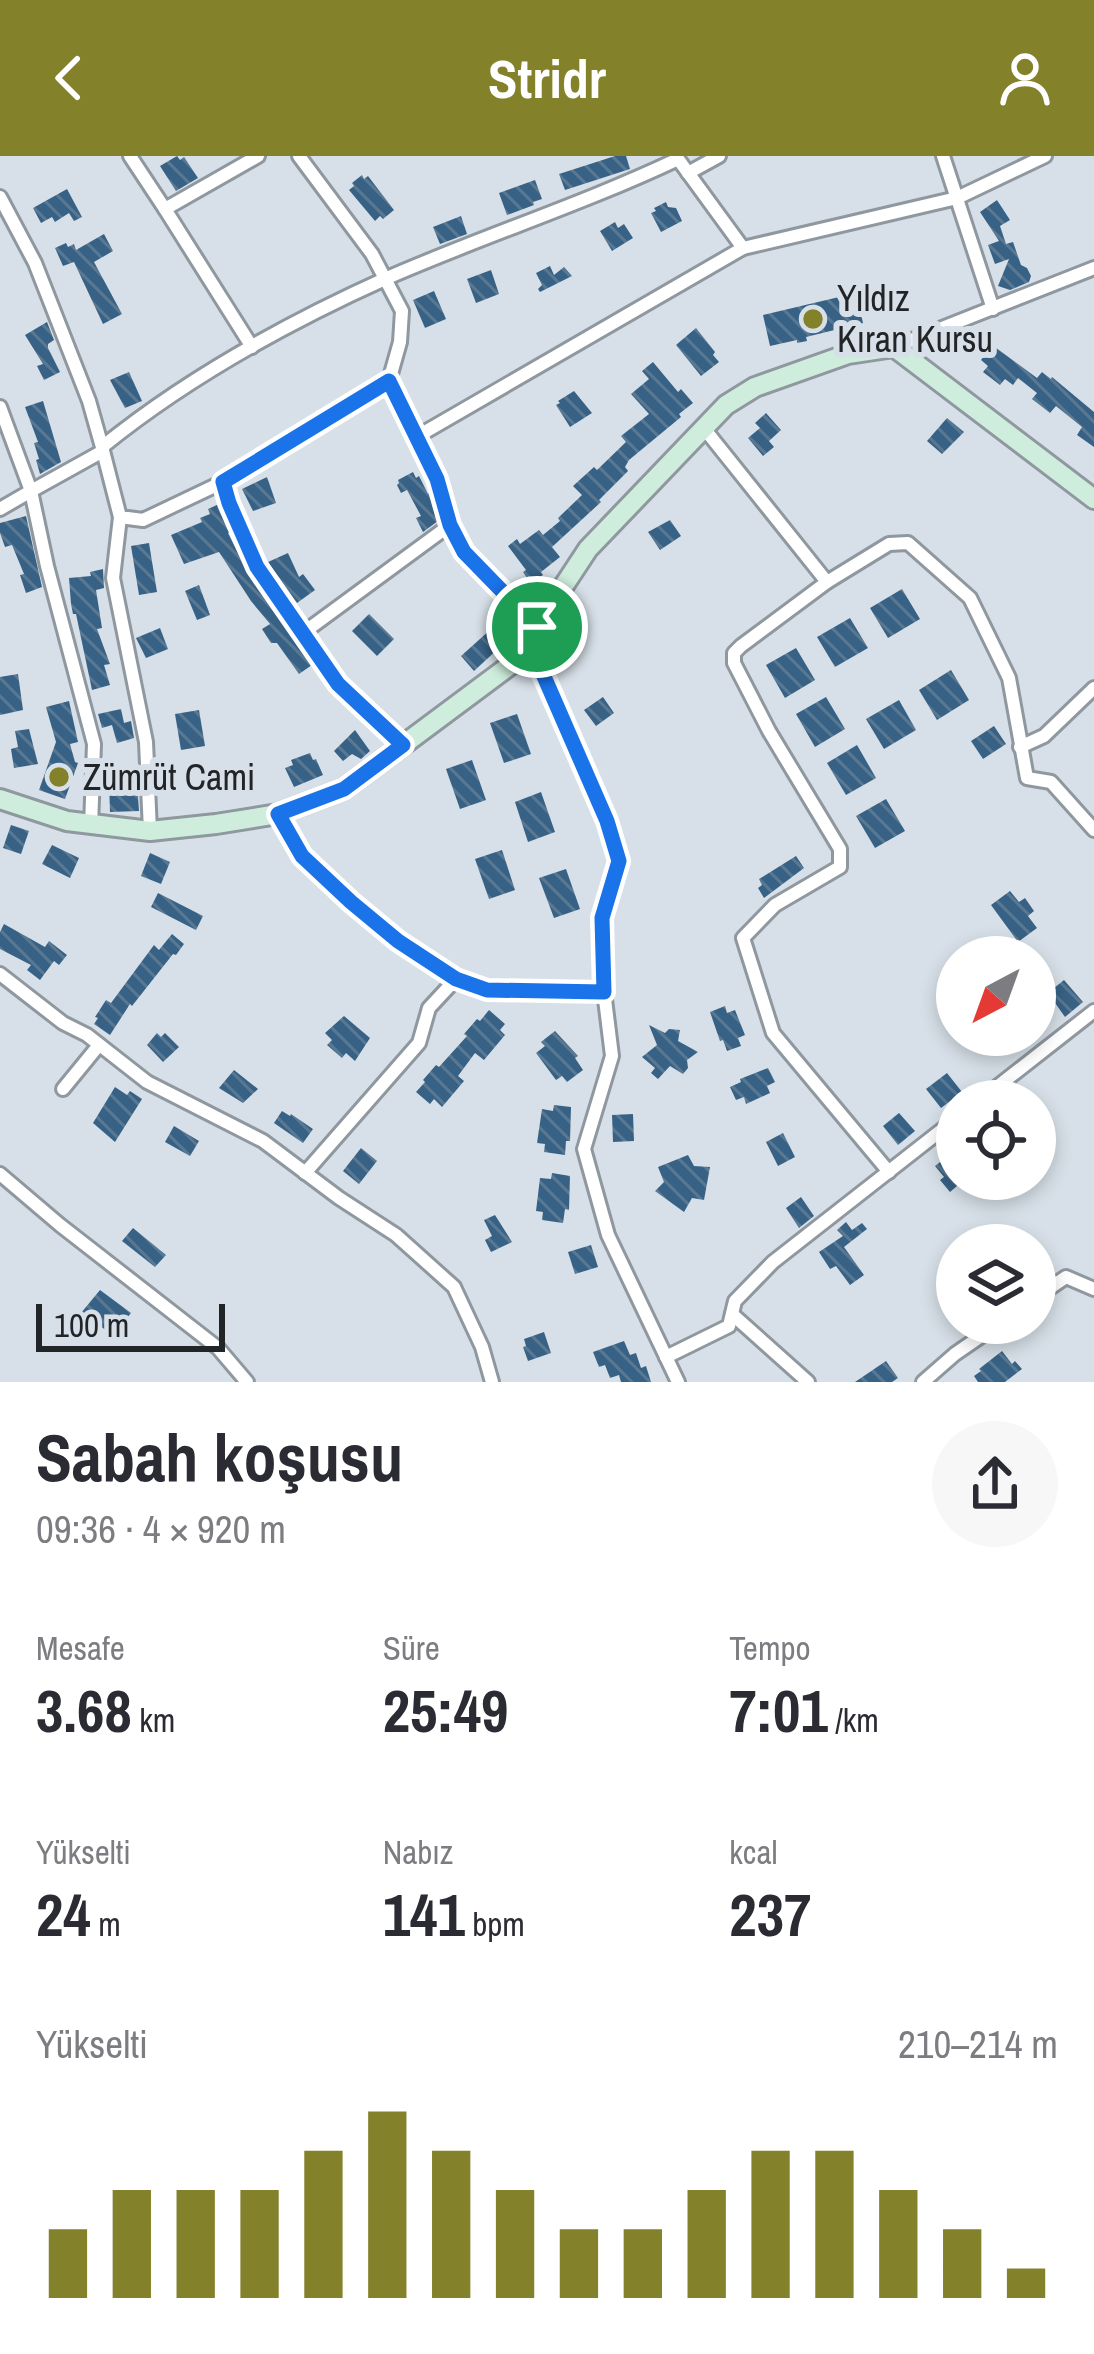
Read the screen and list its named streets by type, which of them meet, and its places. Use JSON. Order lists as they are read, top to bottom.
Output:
{
  "places": ["Yıldız Kıran Kursu", "Zümrüt Cami"],
  "scale_bar": "100 m",
  "north": "bottom left",
  "page": {
    "header": "Stridr",
    "scale": "100 m",
    "heading": ["Sabah koşusu", "09:36 · 4 × 920 m"],
    "stats": [
      ["Mesafe", "3.68 km"],
      ["Süre", "25:49"],
      ["Tempo", "7:01 /km"],
      ["Yükselti", "24 m"],
      ["Nabız", "141 bpm"],
      ["kcal", "237"]
    ],
    "chart": ["Yükselti", "210–214 m"]
  }
}
